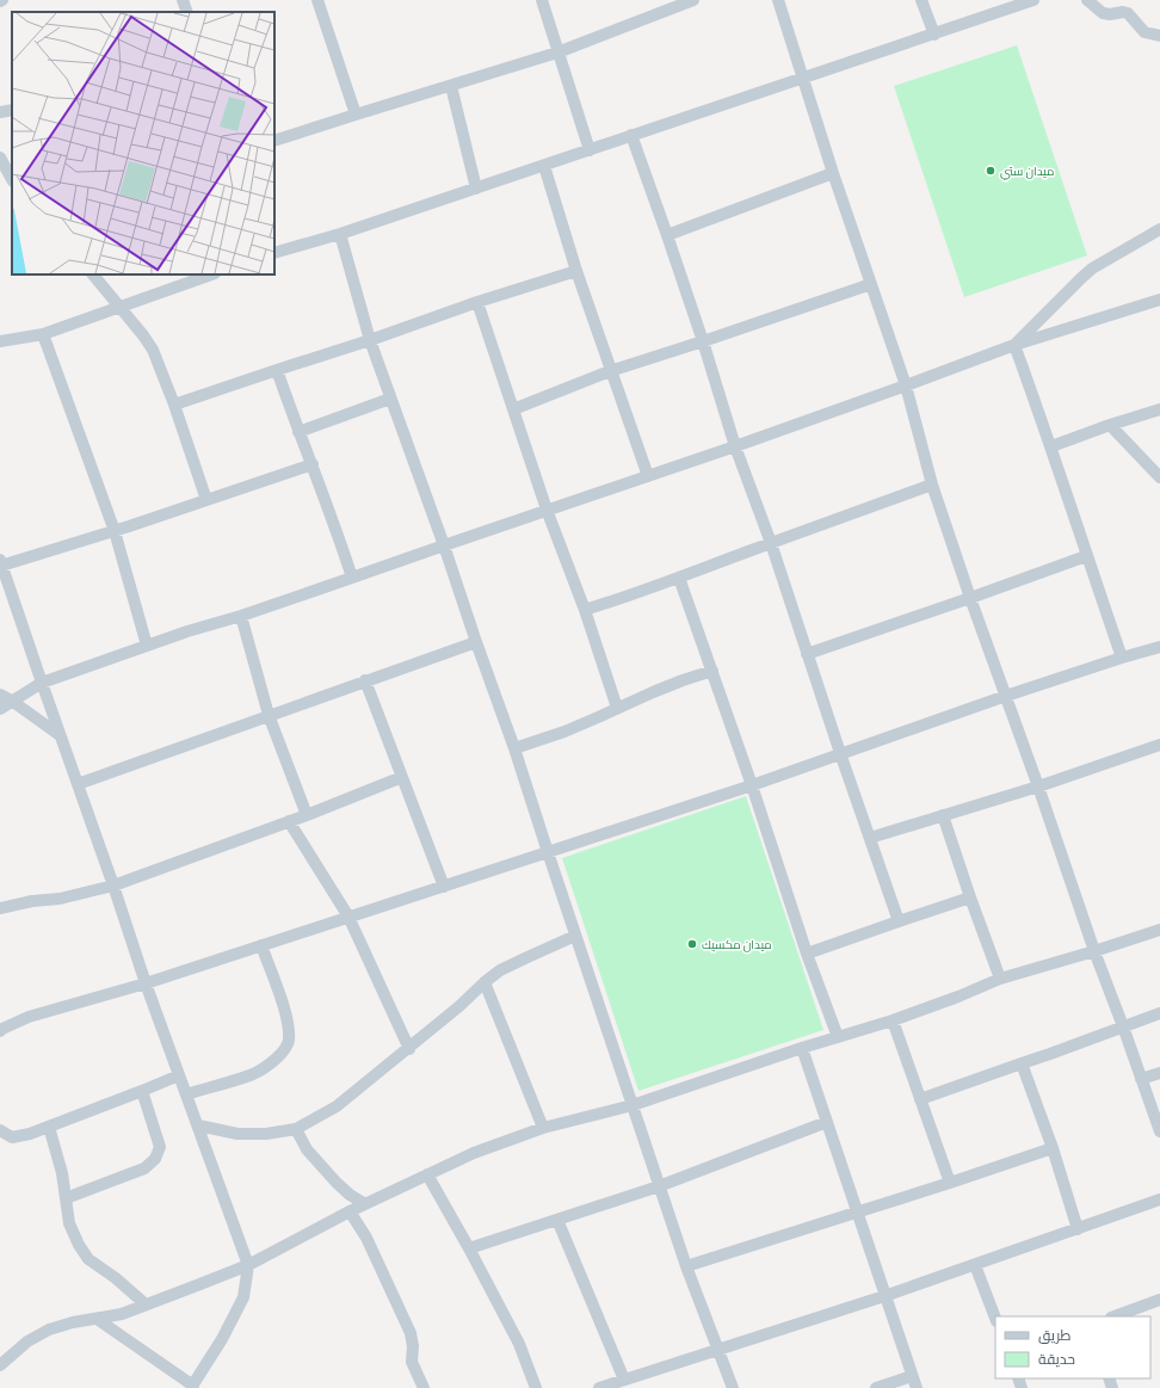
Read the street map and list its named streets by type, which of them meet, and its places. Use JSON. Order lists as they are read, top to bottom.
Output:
{
  "places": ["ميدان ستي", "ميدان مكسيك"],
  "legend": ["طريق", "حديقة"]
}
